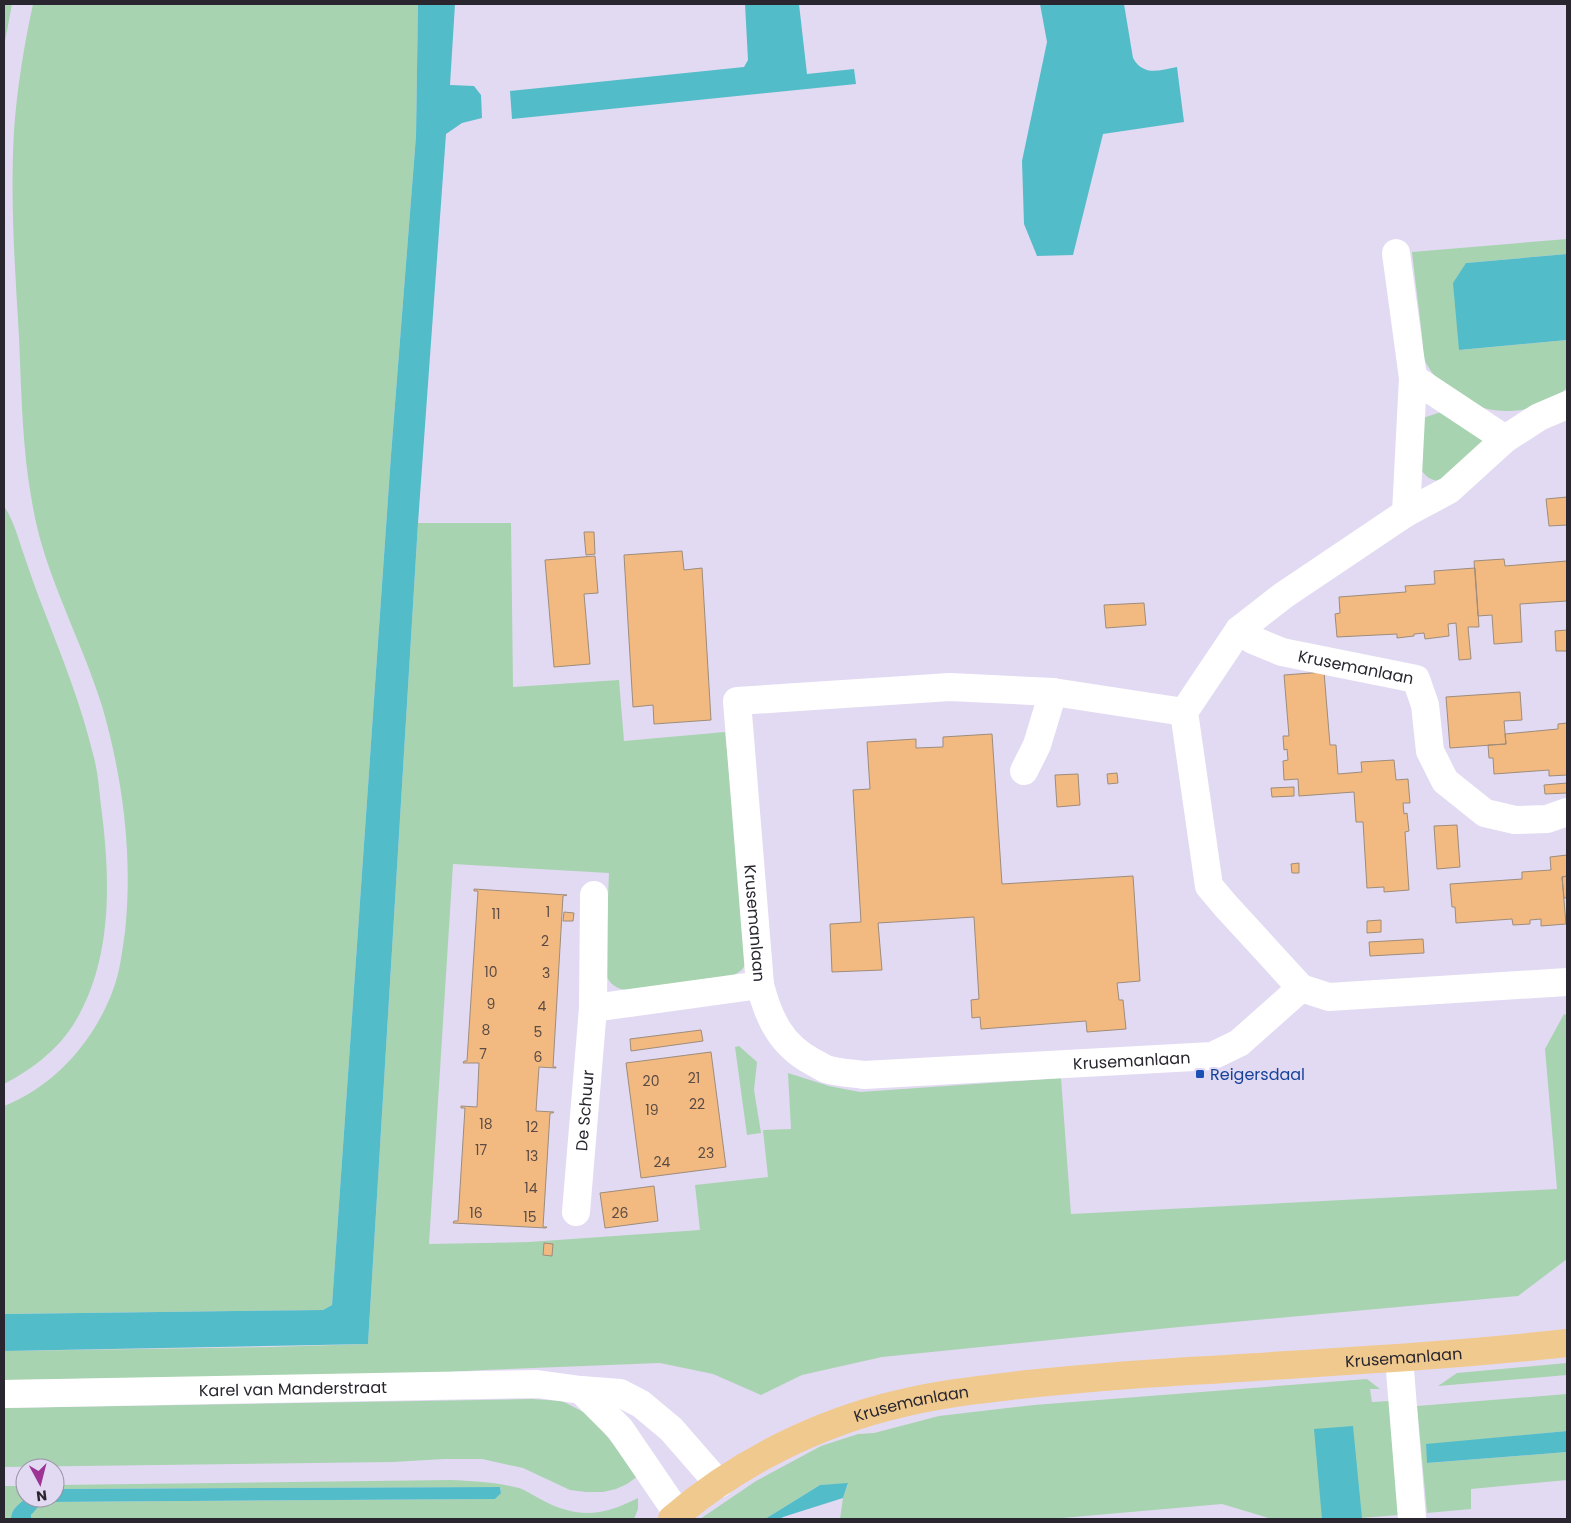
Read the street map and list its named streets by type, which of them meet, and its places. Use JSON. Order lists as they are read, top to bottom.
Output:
{
  "streets": {
    "main road": ["Krusemanlaan"],
    "street": ["De Schuur", "Karel van Manderstraat"]
  },
  "crossings": [
    ["Krusemanlaan", "Karel van Manderstraat"]
  ],
  "places": {
    "transit": ["Reigersdaal"]
  },
  "house_numbers": [
    "1",
    "11",
    "2",
    "10",
    "3",
    "9",
    "4",
    "8",
    "5",
    "7",
    "6",
    "21",
    "20",
    "22",
    "19",
    "18",
    "12",
    "17",
    "23",
    "13",
    "24",
    "14",
    "16",
    "26",
    "15"
  ],
  "north": "bottom"
}
